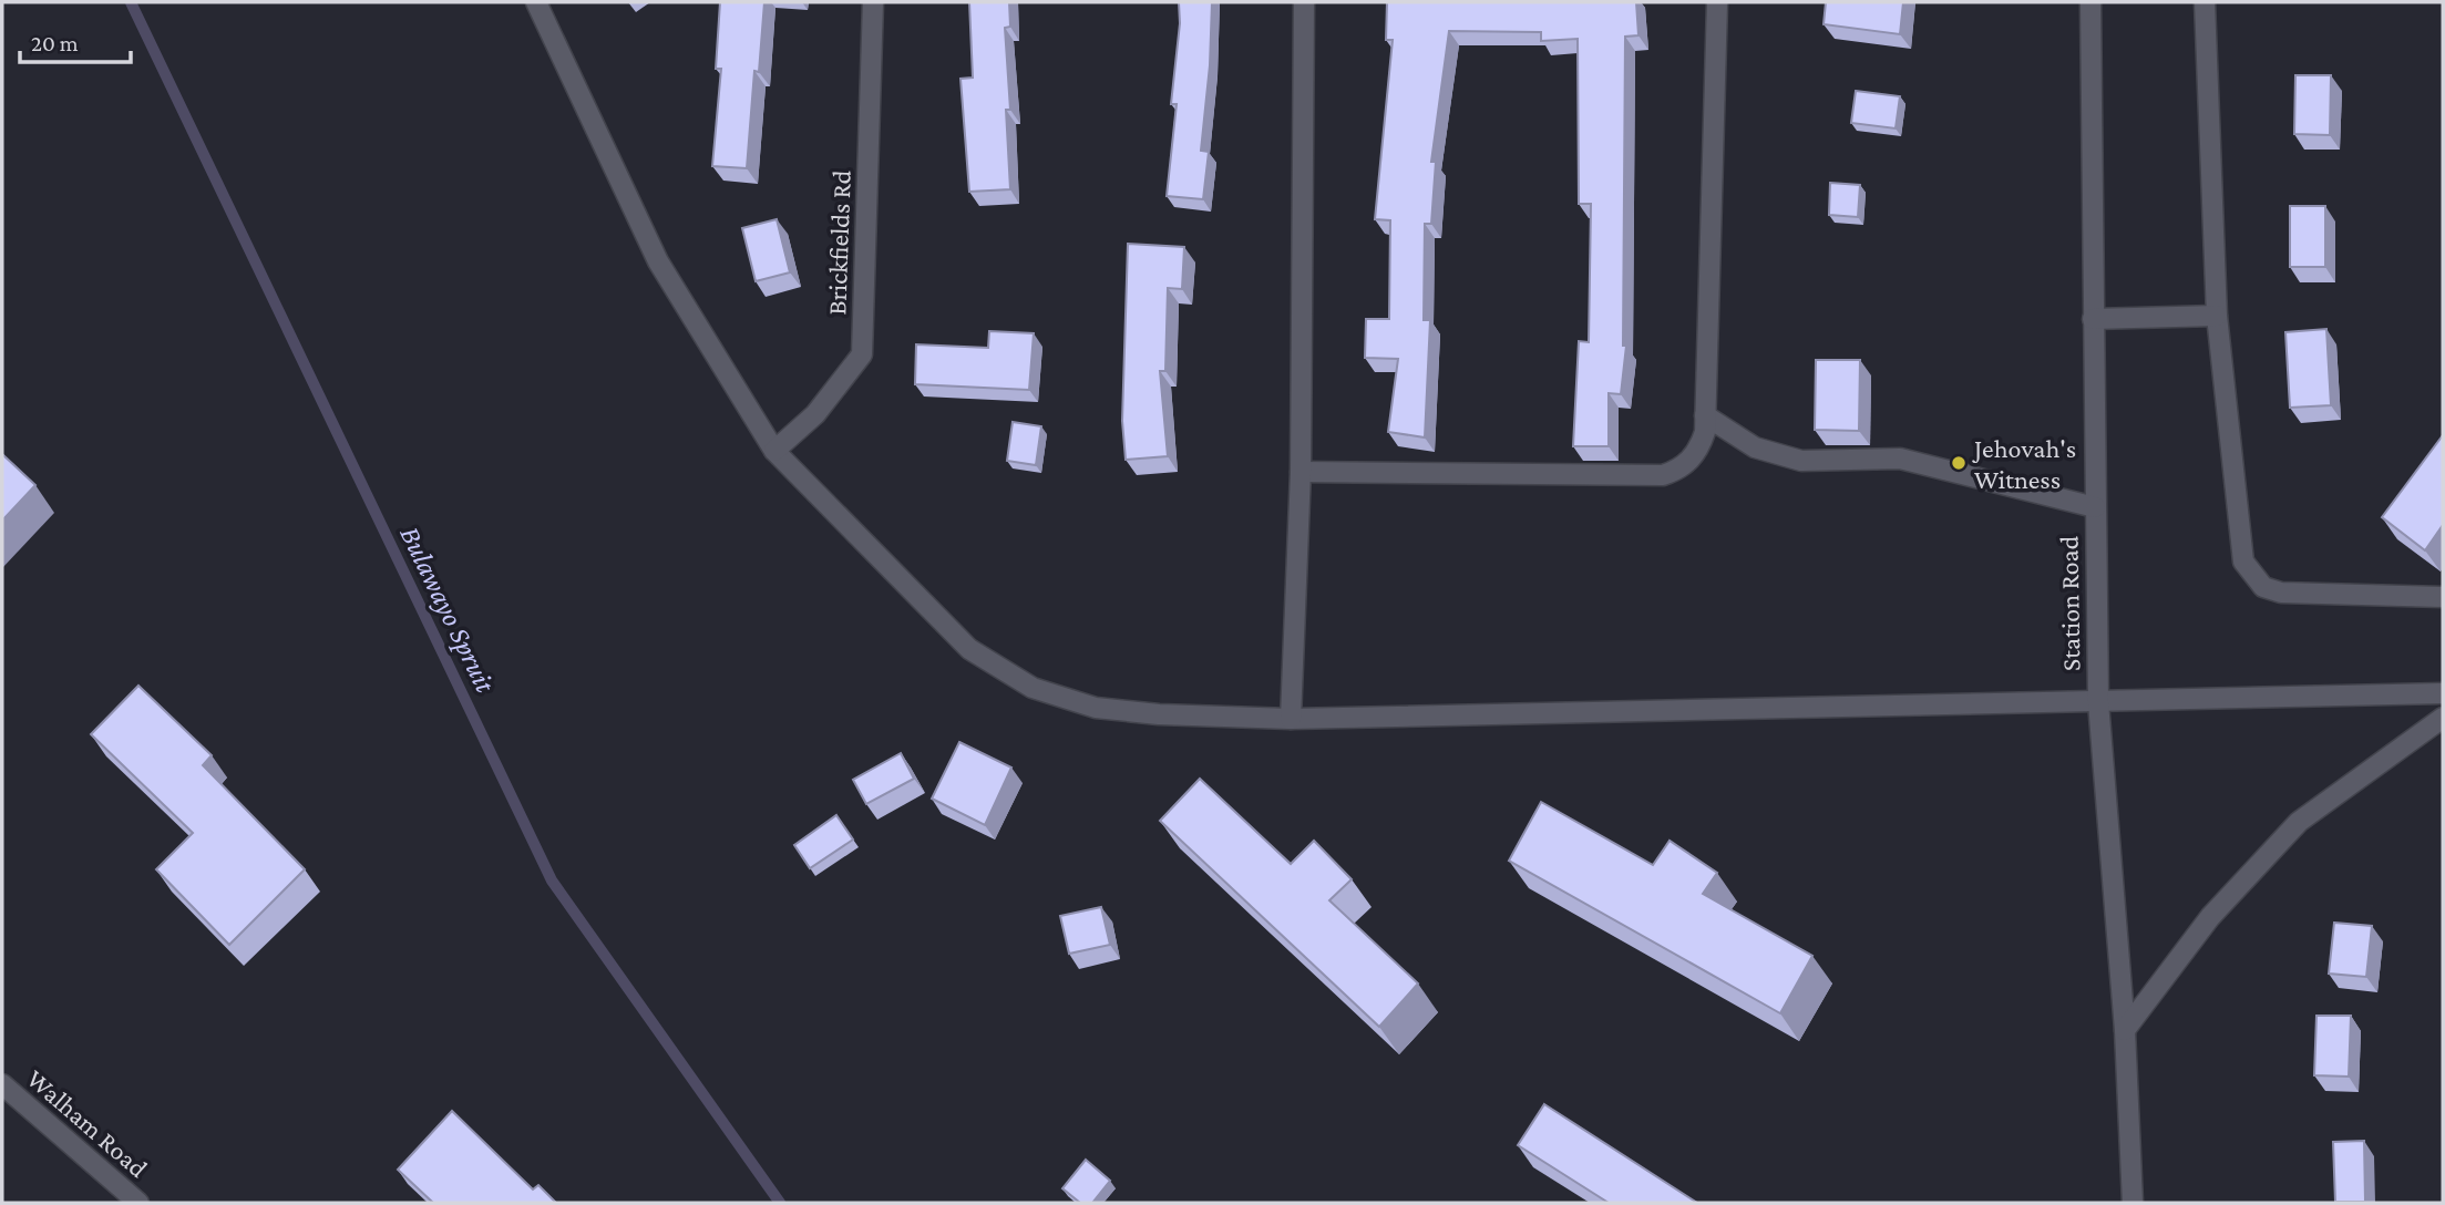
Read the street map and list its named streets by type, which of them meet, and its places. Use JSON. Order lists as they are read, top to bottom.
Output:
{
  "streets": {
    "street": ["Brickfields Rd", "Station Road", "Walham Road"]
  },
  "water": ["Bulawayo Spruit"],
  "places": ["Jehovah's Witness"],
  "scale_bar": "20 m"
}
